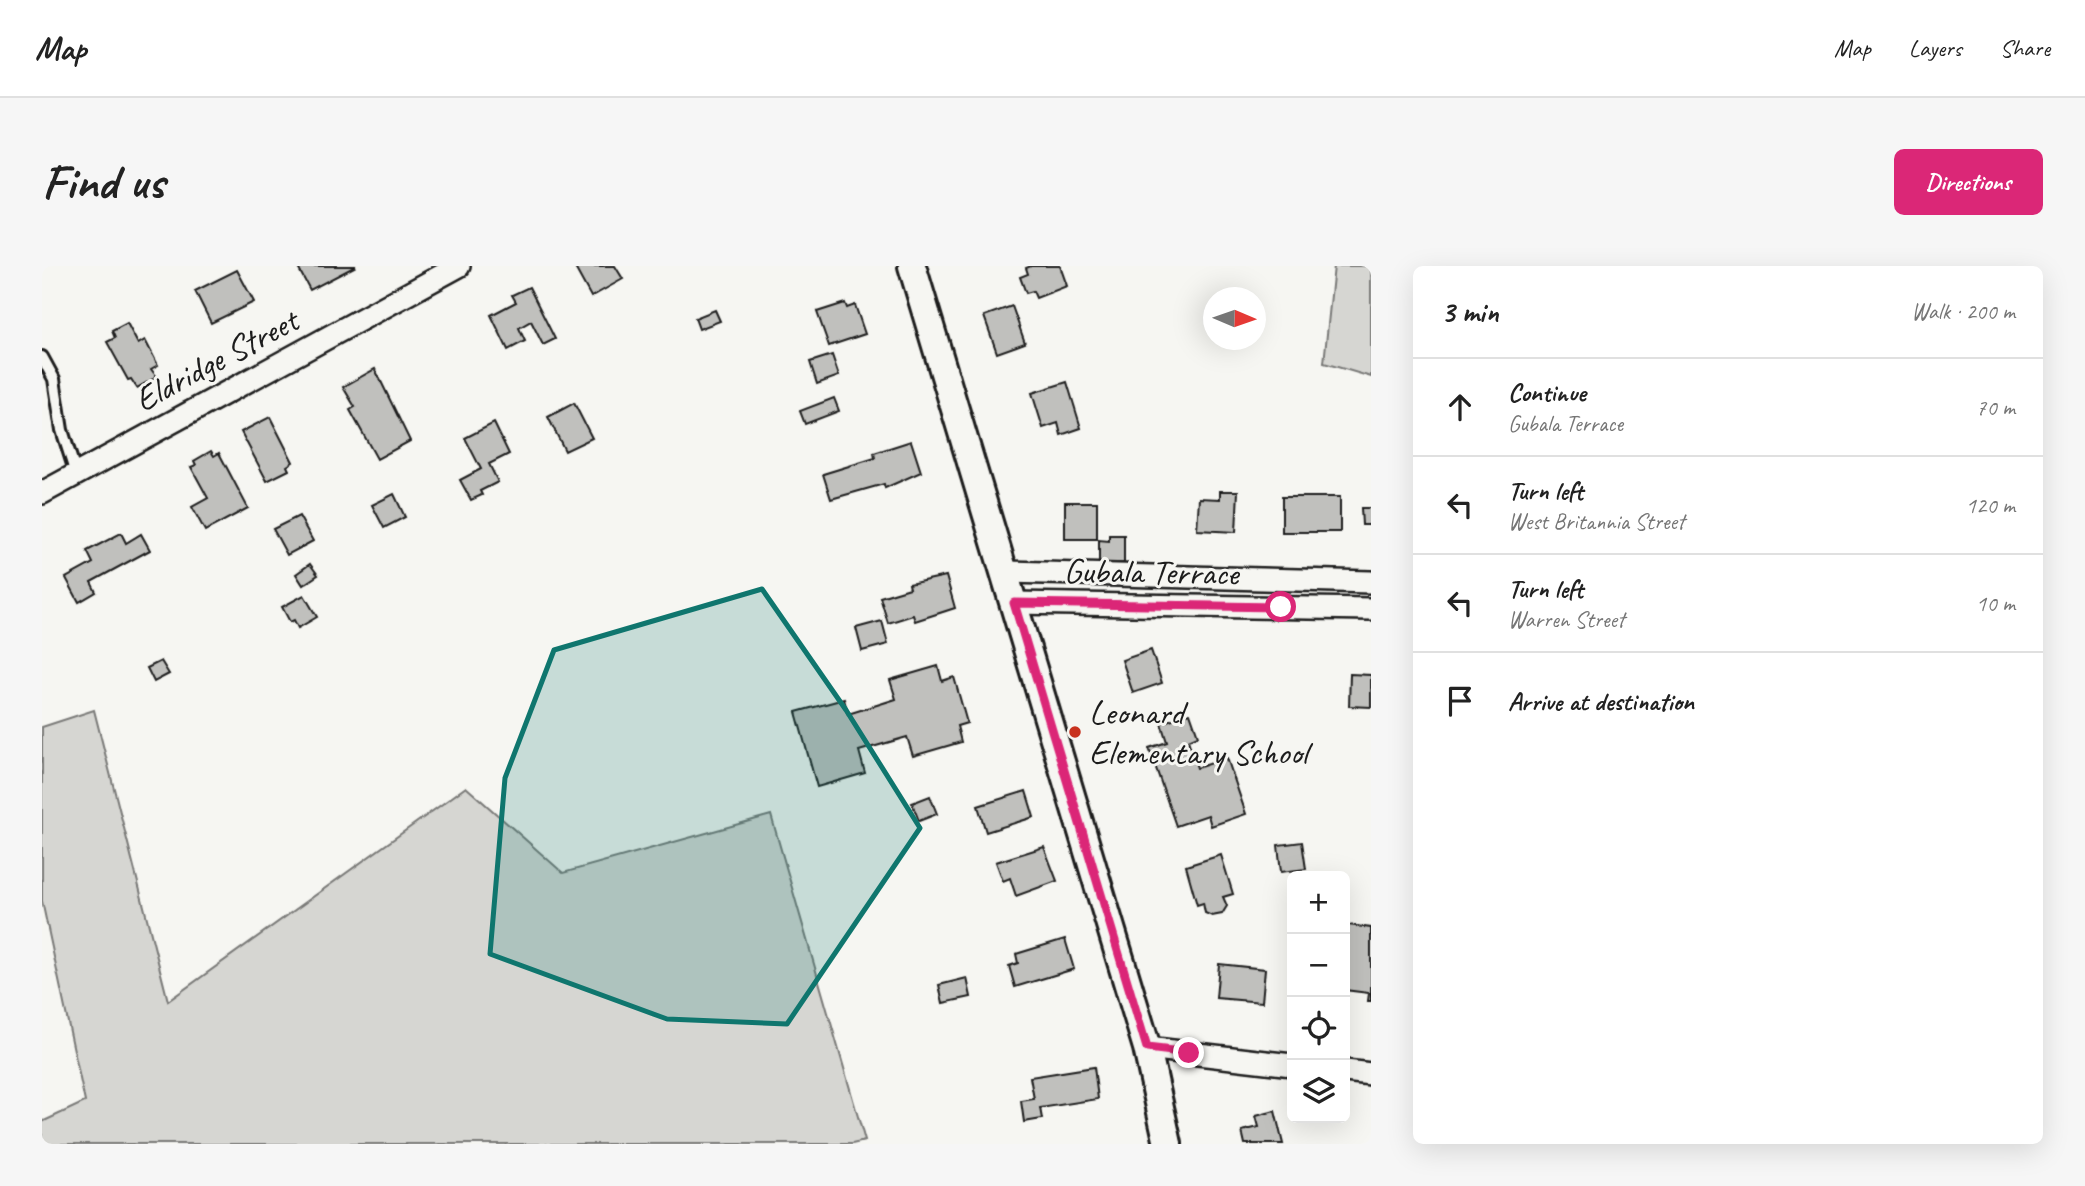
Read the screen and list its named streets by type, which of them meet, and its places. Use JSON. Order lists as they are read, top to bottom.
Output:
{
  "streets": {
    "street": ["Eldridge Street", "Gubala Terrace"]
  },
  "places": ["Leonard Elementary School"],
  "north": "right",
  "page": {
    "header": "Map",
    "nav": ["Map", "Layers", "Share"],
    "buttons": "Directions",
    "title": "Find us",
    "heading": ["3 min", "Walk · 200 m"],
    "list": [
      ["Continue", "Gubala Terrace", "70 m"],
      ["Turn left", "West Britannia Street", "120 m"],
      ["Turn left", "Warren Street", "10 m"],
      "Arrive at destination"
    ],
    "map_buttons": ["+", "−"]
  }
}
